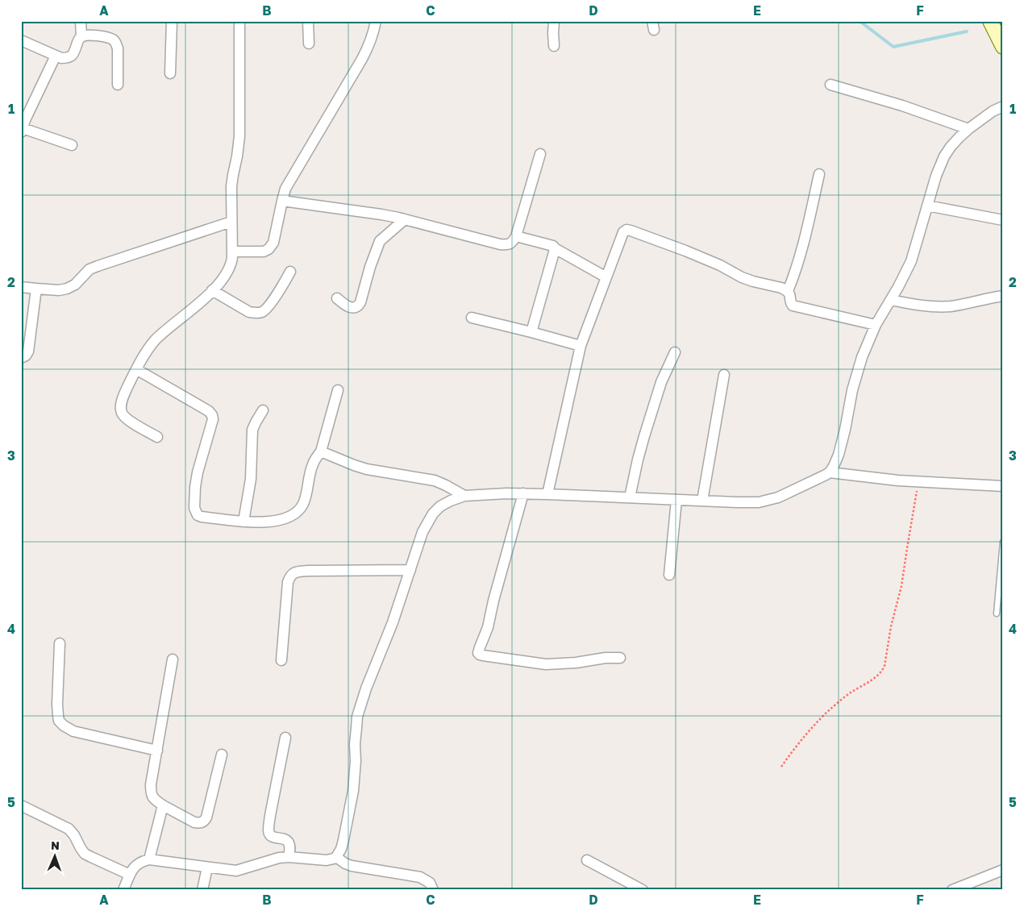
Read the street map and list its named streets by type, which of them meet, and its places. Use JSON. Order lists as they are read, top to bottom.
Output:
{
  "north": "top",
  "grid": {
    "columns": [
      "A",
      "B",
      "C",
      "D",
      "E",
      "F"
    ],
    "rows": [
      "1",
      "2",
      "3",
      "4",
      "5"
    ]
  }
}
